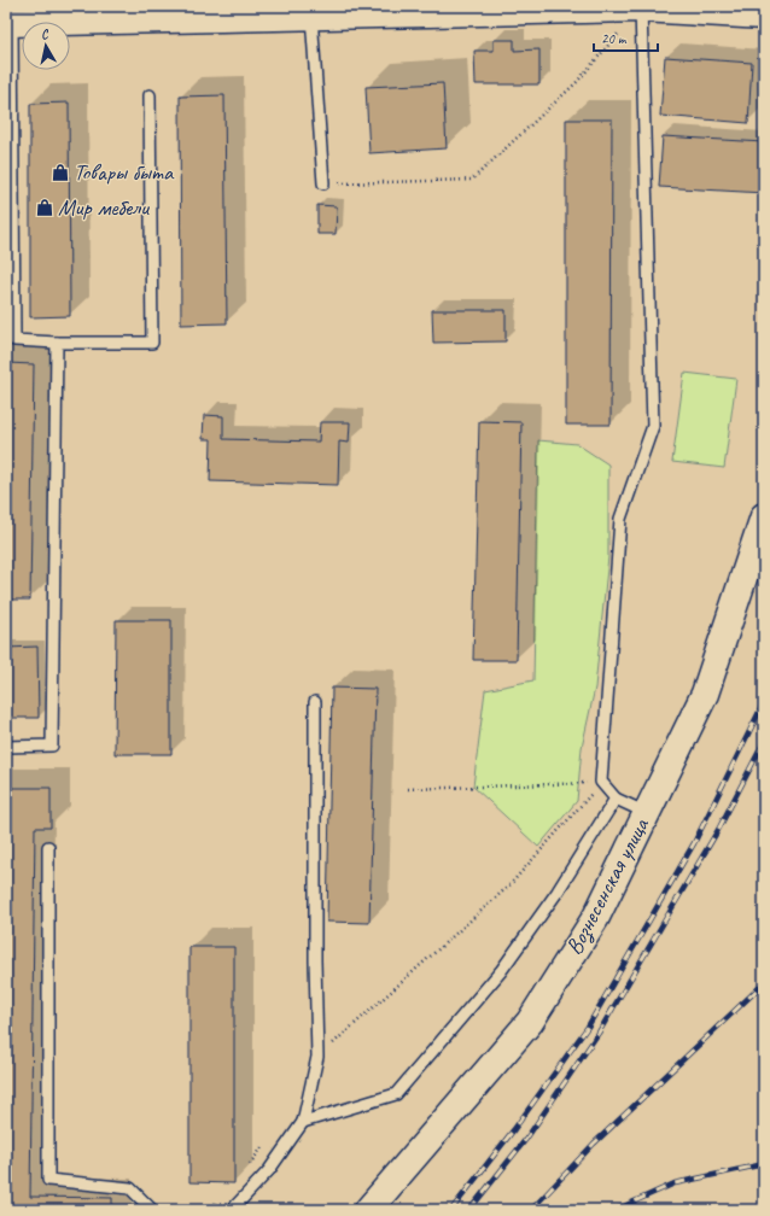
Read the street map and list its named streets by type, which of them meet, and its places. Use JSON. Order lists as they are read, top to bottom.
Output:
{
  "streets": {
    "main road": ["Вознесенская улица"]
  },
  "places": {
    "shop": ["Товары быта", "Мир мебели"]
  },
  "scale_bar": "20 m",
  "north": "top"
}
